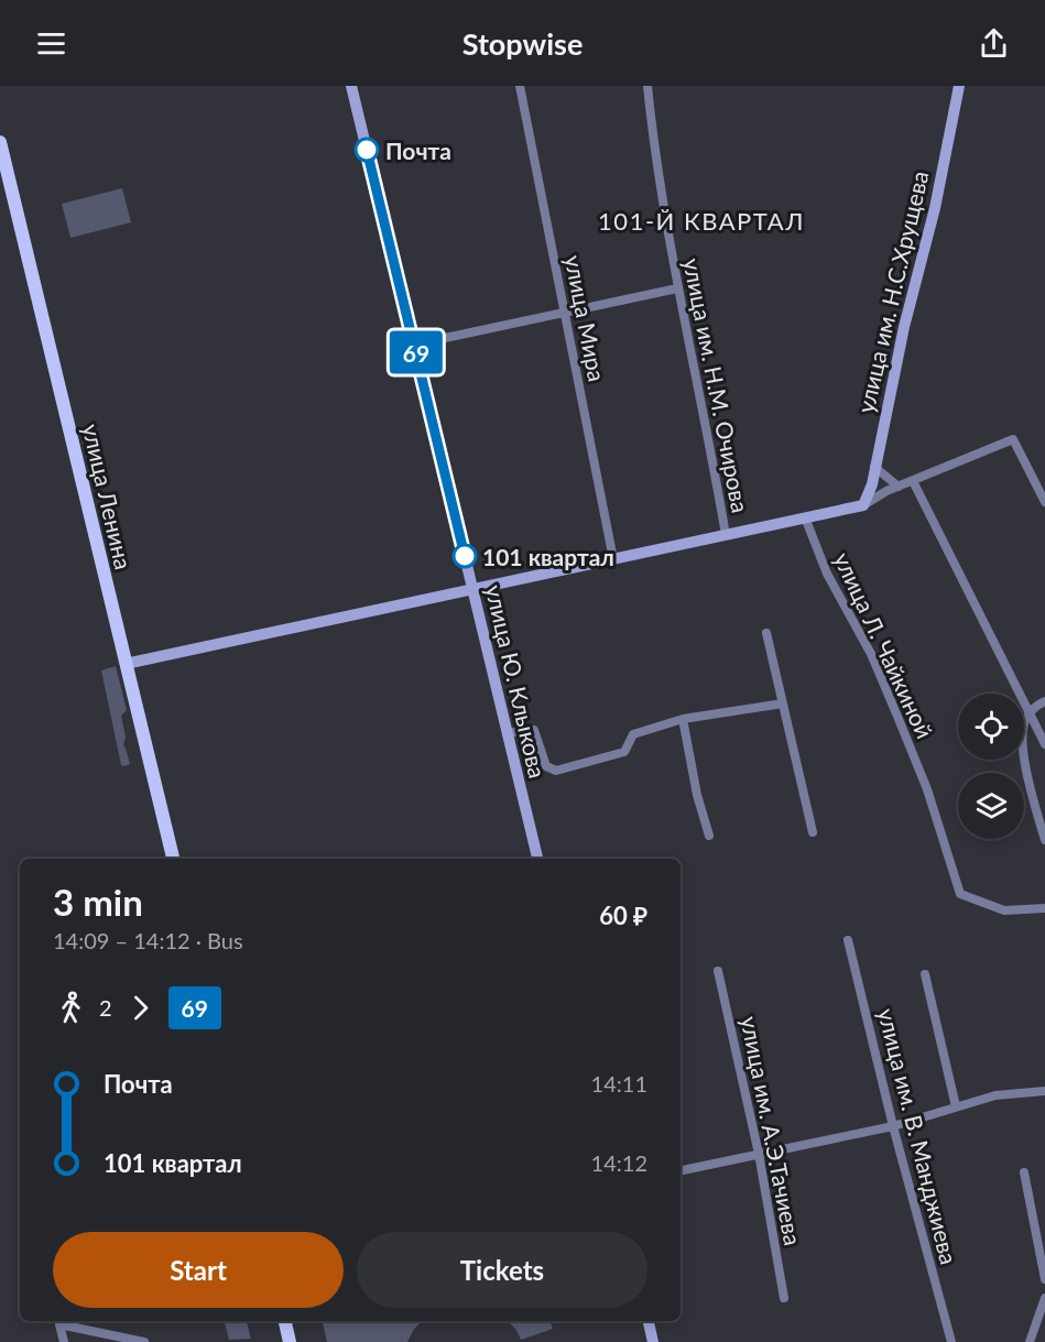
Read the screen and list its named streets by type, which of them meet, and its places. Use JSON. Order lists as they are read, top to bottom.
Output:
{
  "streets": {
    "main road": ["улица им. Н.С.Хрущева", "улица Ленина", "улица Ю. Клыкова"],
    "street": [
      "улица Мира",
      "улица им. Н.М. Очирова",
      "улица Л. Чайкиной",
      "улица им. А.Э.Тачиева",
      "улица им. В. Манджиева"
    ]
  },
  "districts": ["101-Й КВАРТАЛ"],
  "places": ["Почта", "101 квартал"],
  "lines": ["bus line 69"],
  "page": {
    "header": "Stopwise",
    "on_map": "69",
    "heading": ["3 min", "14:09 – 14:12 · Bus", "60 ₽"],
    "legs": ["2", "69"],
    "list": [
      {
        "name": "Почта",
        "value": "14:11"
      },
      {
        "name": "101 квартал",
        "value": "14:12"
      }
    ],
    "buttons": ["Start", "Tickets"]
  }
}
